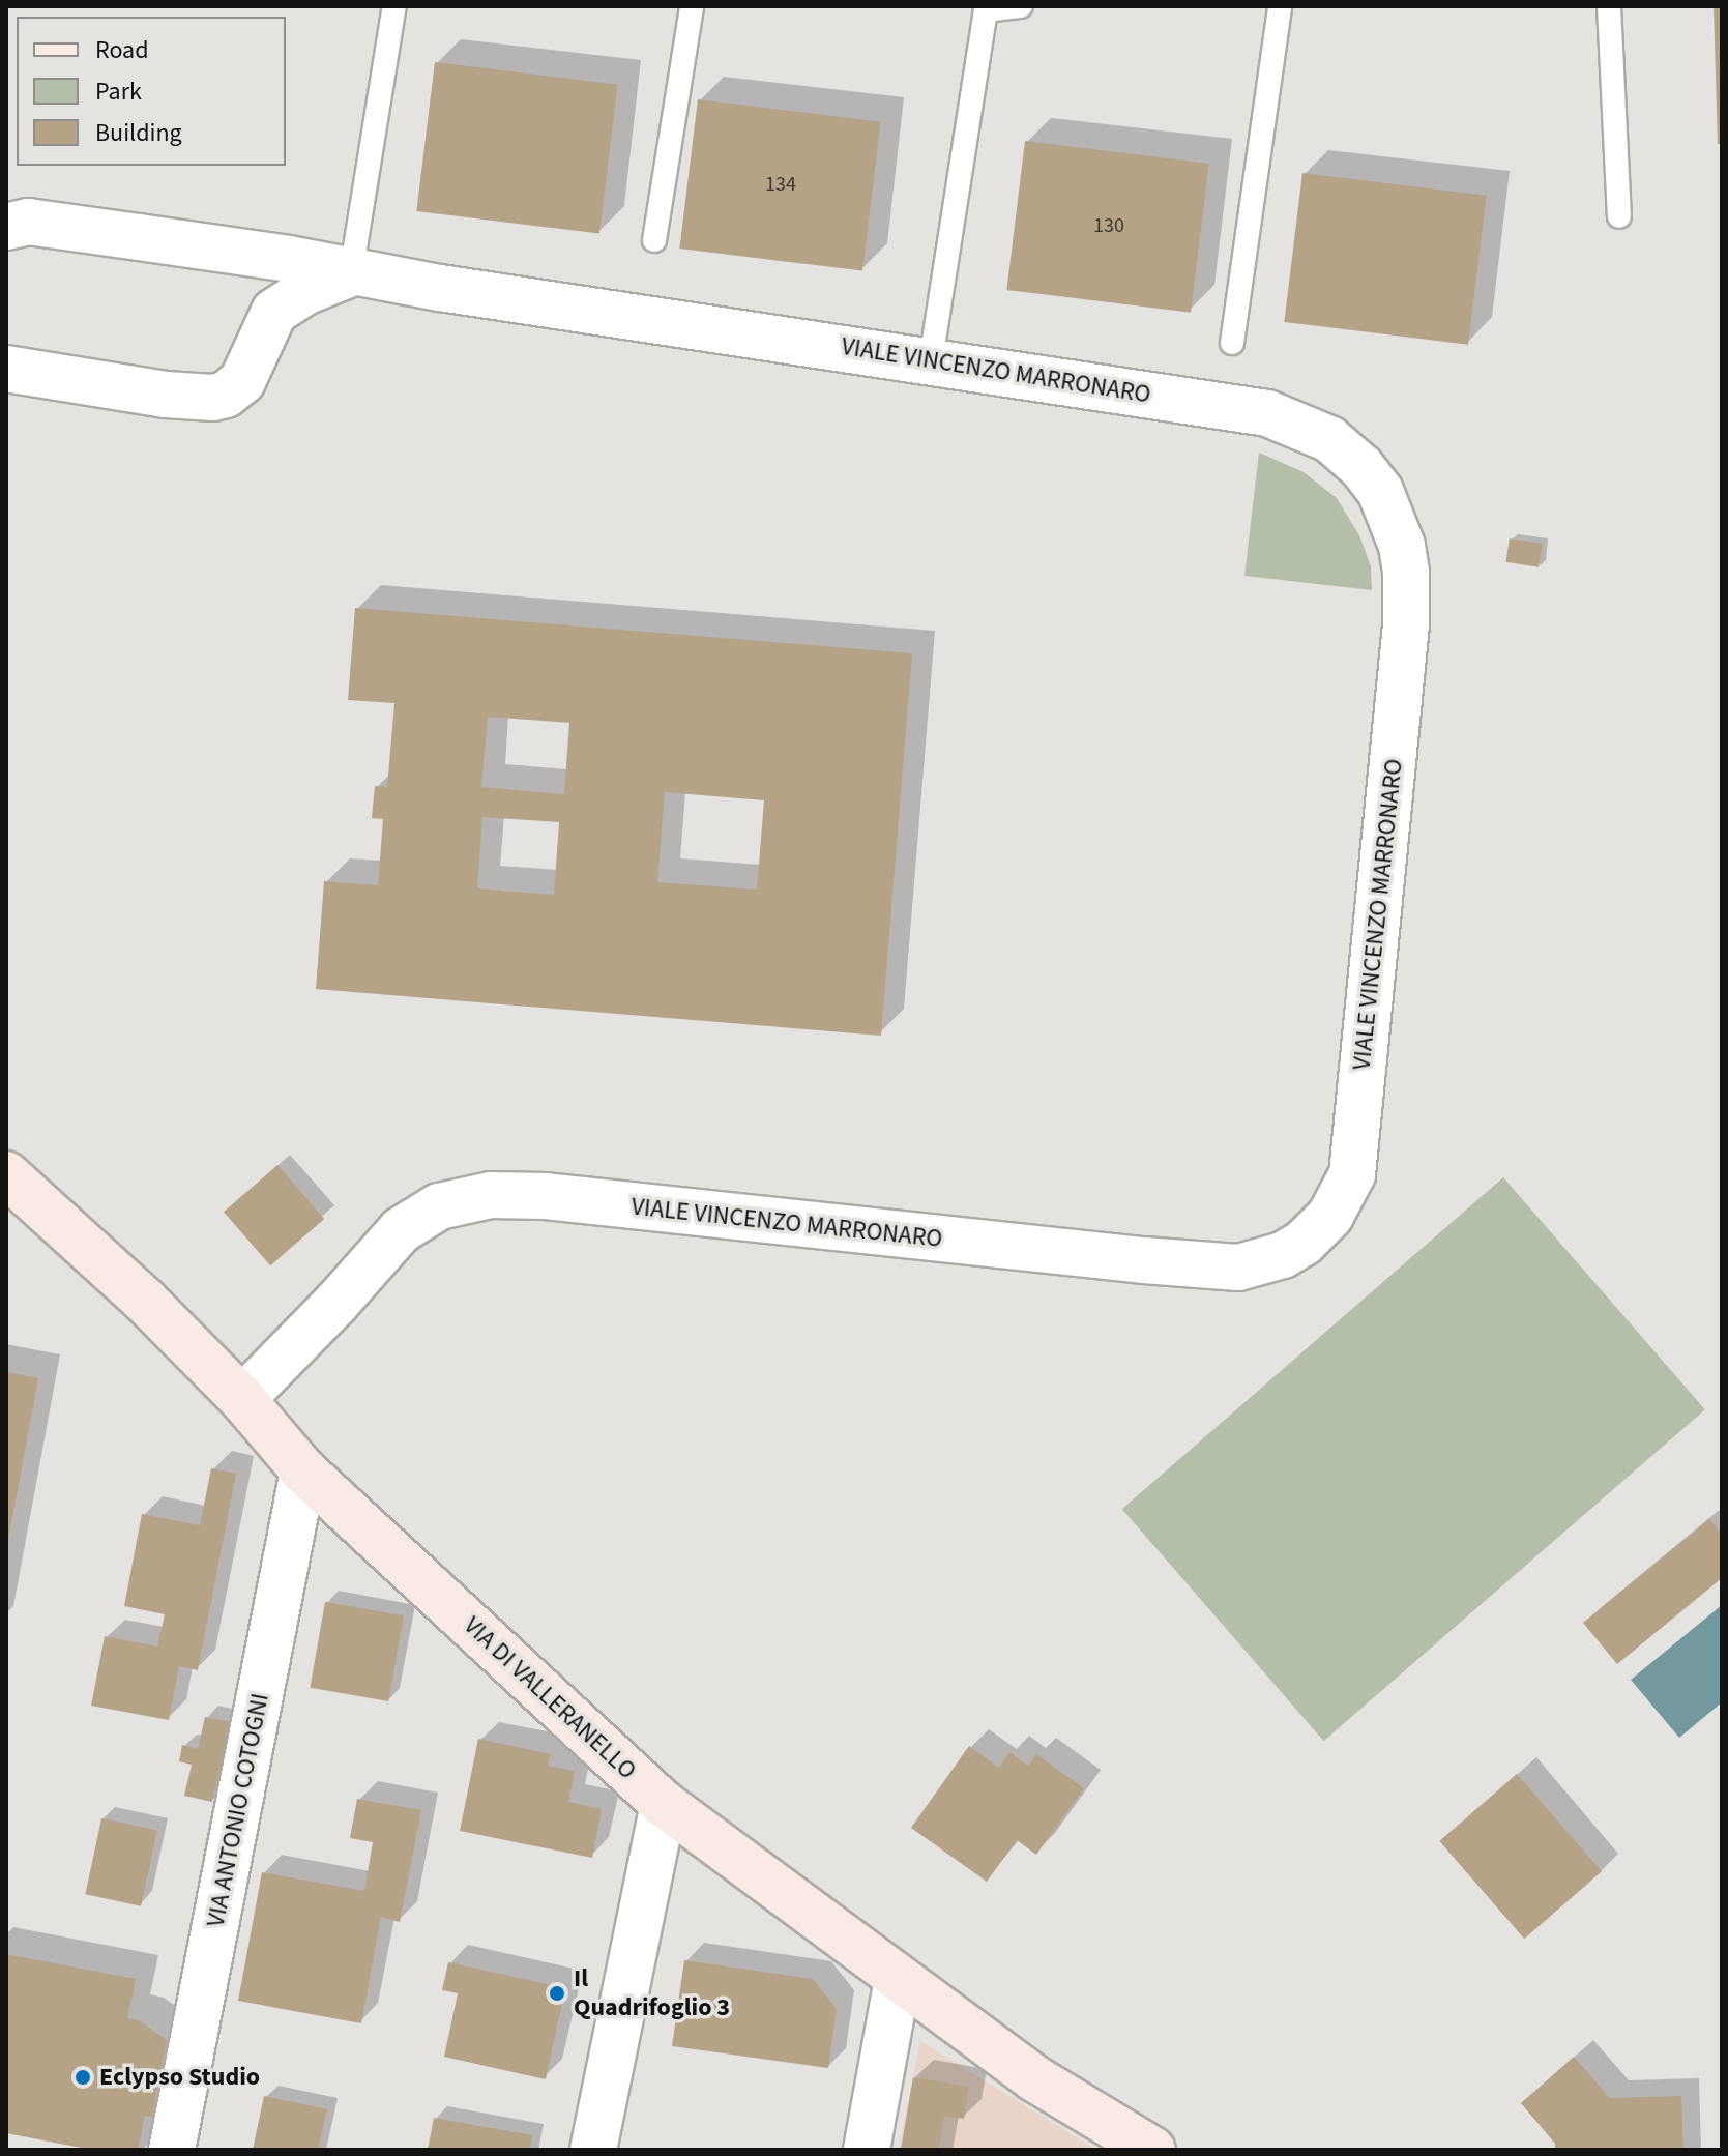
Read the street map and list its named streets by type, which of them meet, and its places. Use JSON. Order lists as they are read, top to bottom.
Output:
{
  "streets": {
    "street": ["VIALE VINCENZO MARRONARO", "VIA DI VALLERANELLO", "VIA ANTONIO COTOGNI"]
  },
  "crossings": [
    ["VIALE VINCENZO MARRONARO", "VIA DI VALLERANELLO"],
    ["VIA DI VALLERANELLO", "VIA ANTONIO COTOGNI"]
  ],
  "places": ["Il Quadrifoglio 3", "Eclypso Studio"],
  "house_numbers": ["134", "130"],
  "legend": ["Road", "Park", "Building"]
}
